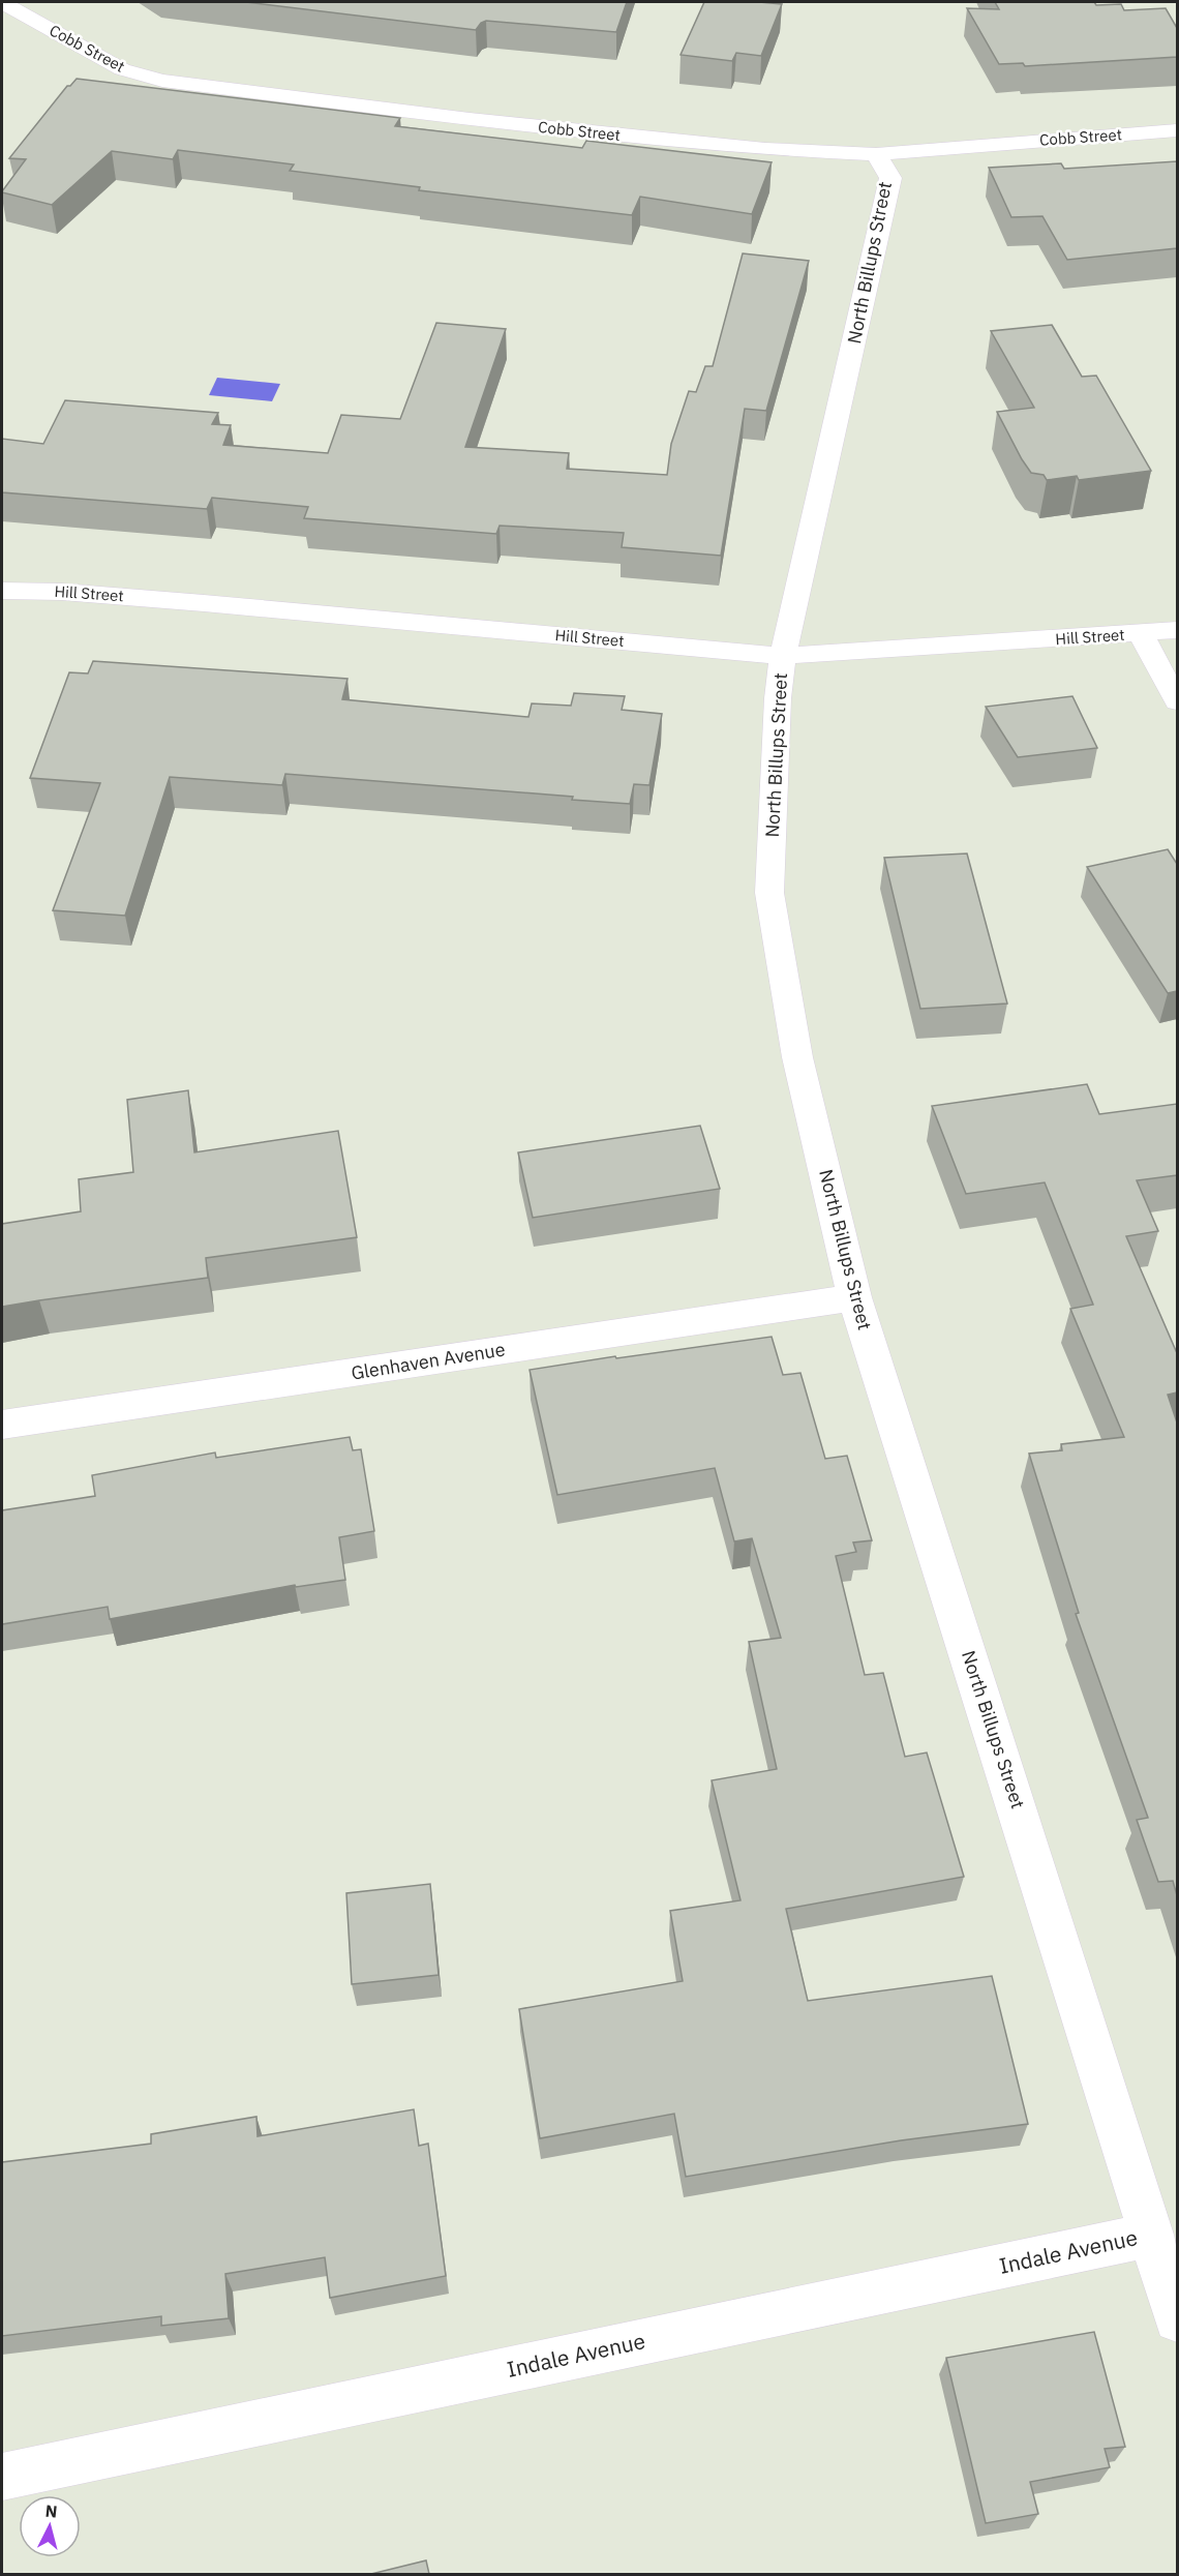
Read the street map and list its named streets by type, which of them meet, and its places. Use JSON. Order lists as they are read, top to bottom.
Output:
{
  "streets": {
    "street": [
      "Cobb Street",
      "North Billups Street",
      "Hill Street",
      "Glenhaven Avenue",
      "Indale Avenue"
    ]
  },
  "crossings": [
    ["Cobb Street", "North Billups Street"],
    ["North Billups Street", "Hill Street"],
    ["North Billups Street", "Glenhaven Avenue"],
    ["North Billups Street", "Indale Avenue"]
  ],
  "north": "top"
}
